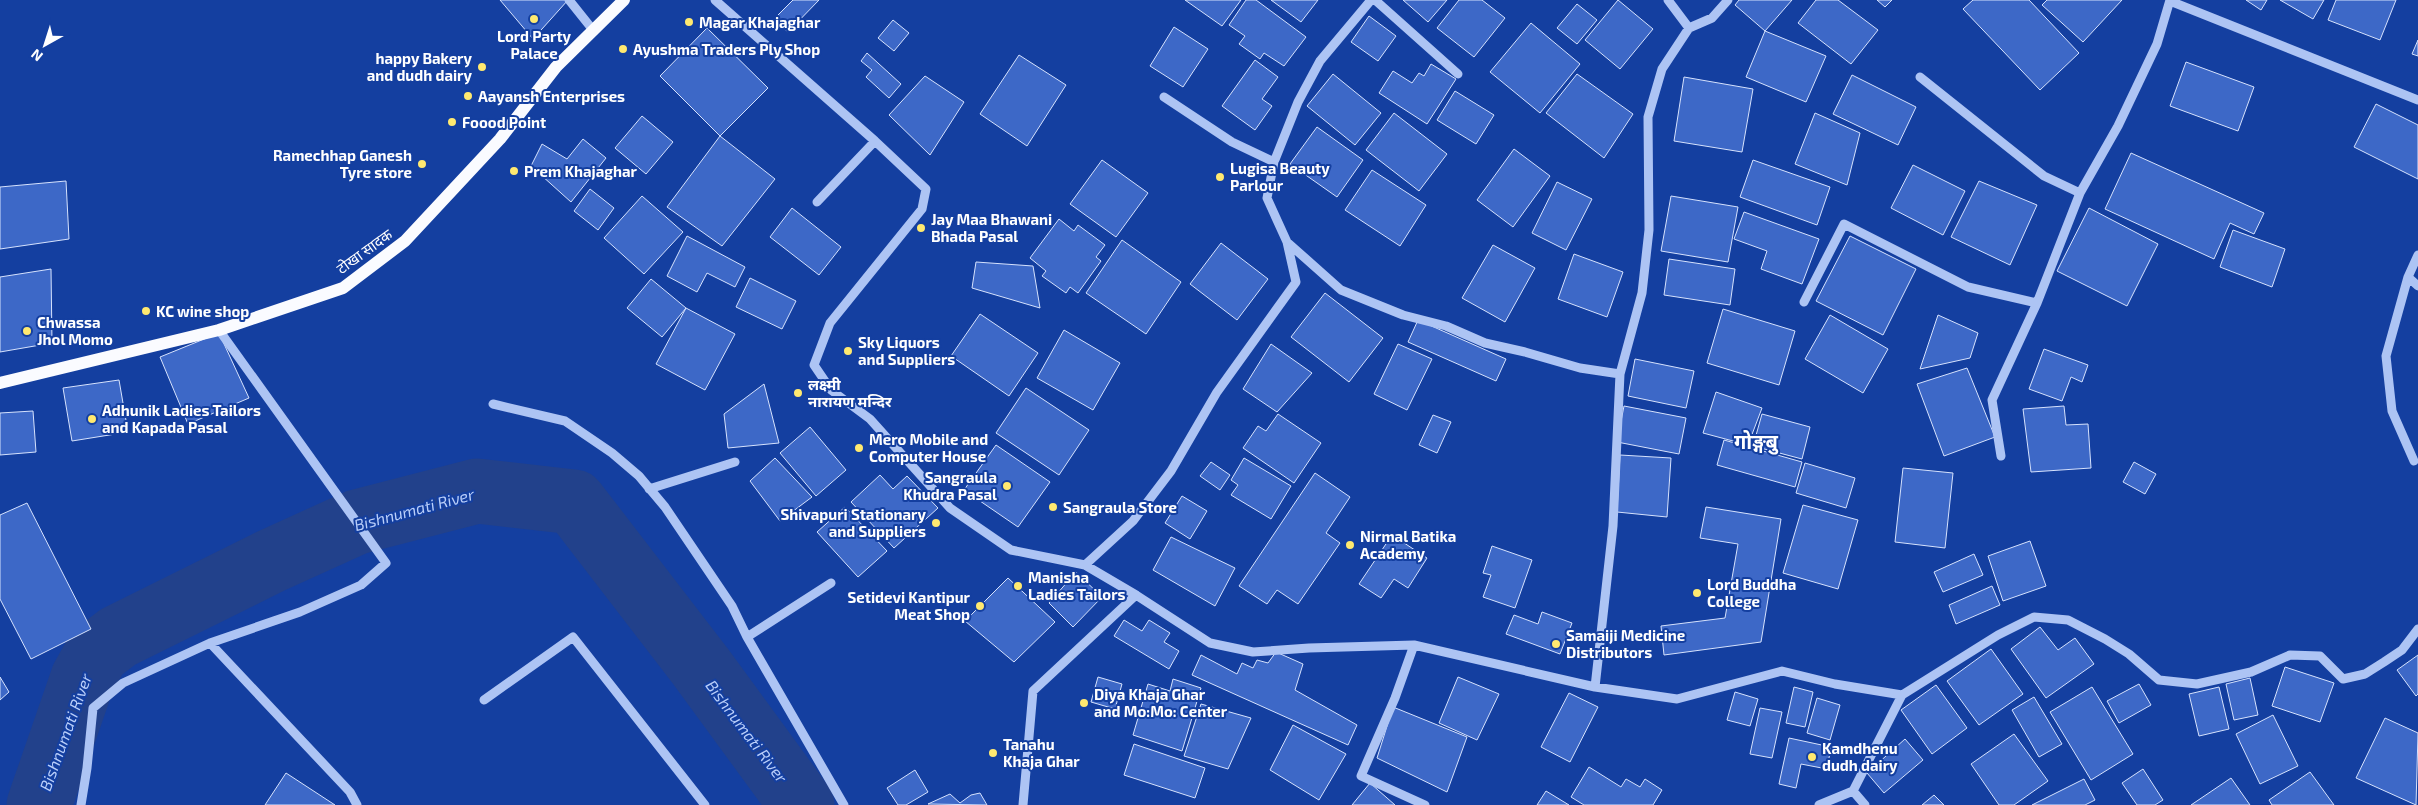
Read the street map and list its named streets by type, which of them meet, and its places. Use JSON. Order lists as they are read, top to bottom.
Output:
{
  "streets": {
    "main road": ["टोखा सादक"]
  },
  "districts": ["गोङ्गबु"],
  "water": ["Bishnumati River"],
  "places": [
    "Lord Party Palace",
    "Magar Khajaghar",
    "Ayushma Traders Ply Shop",
    "happy Bakery and dudh dairy",
    "Aayansh Enterprises",
    "Foood Point",
    "Ramechhap Ganesh Tyre store",
    "Prem Khajaghar",
    "Lugisa Beauty Parlour",
    "Jay Maa Bhawani Bhada Pasal",
    "KC wine shop",
    "Chwassa Jhol Momo",
    "Sky Liquors and Suppliers",
    "लक्ष्मी नारायण मन्दिर",
    "Adhunik Ladies Tailors and Kapada Pasal",
    "Mero Mobile and Computer House",
    "Sangraula Khudra Pasal",
    "Sangraula Store",
    "Shivapuri Stationary and Suppliers",
    "Nirmal Batika Academy",
    "Manisha Ladies Tailors",
    "Lord Buddha College",
    "Setidevi Kantipur Meat Shop",
    "Samaiji Medicine Distributors",
    "Diya Khaja Ghar and Mo:Mo: Center",
    "Tanahu Khaja Ghar",
    "Kamdhenu dudh dairy"
  ],
  "north": "bottom left"
}
